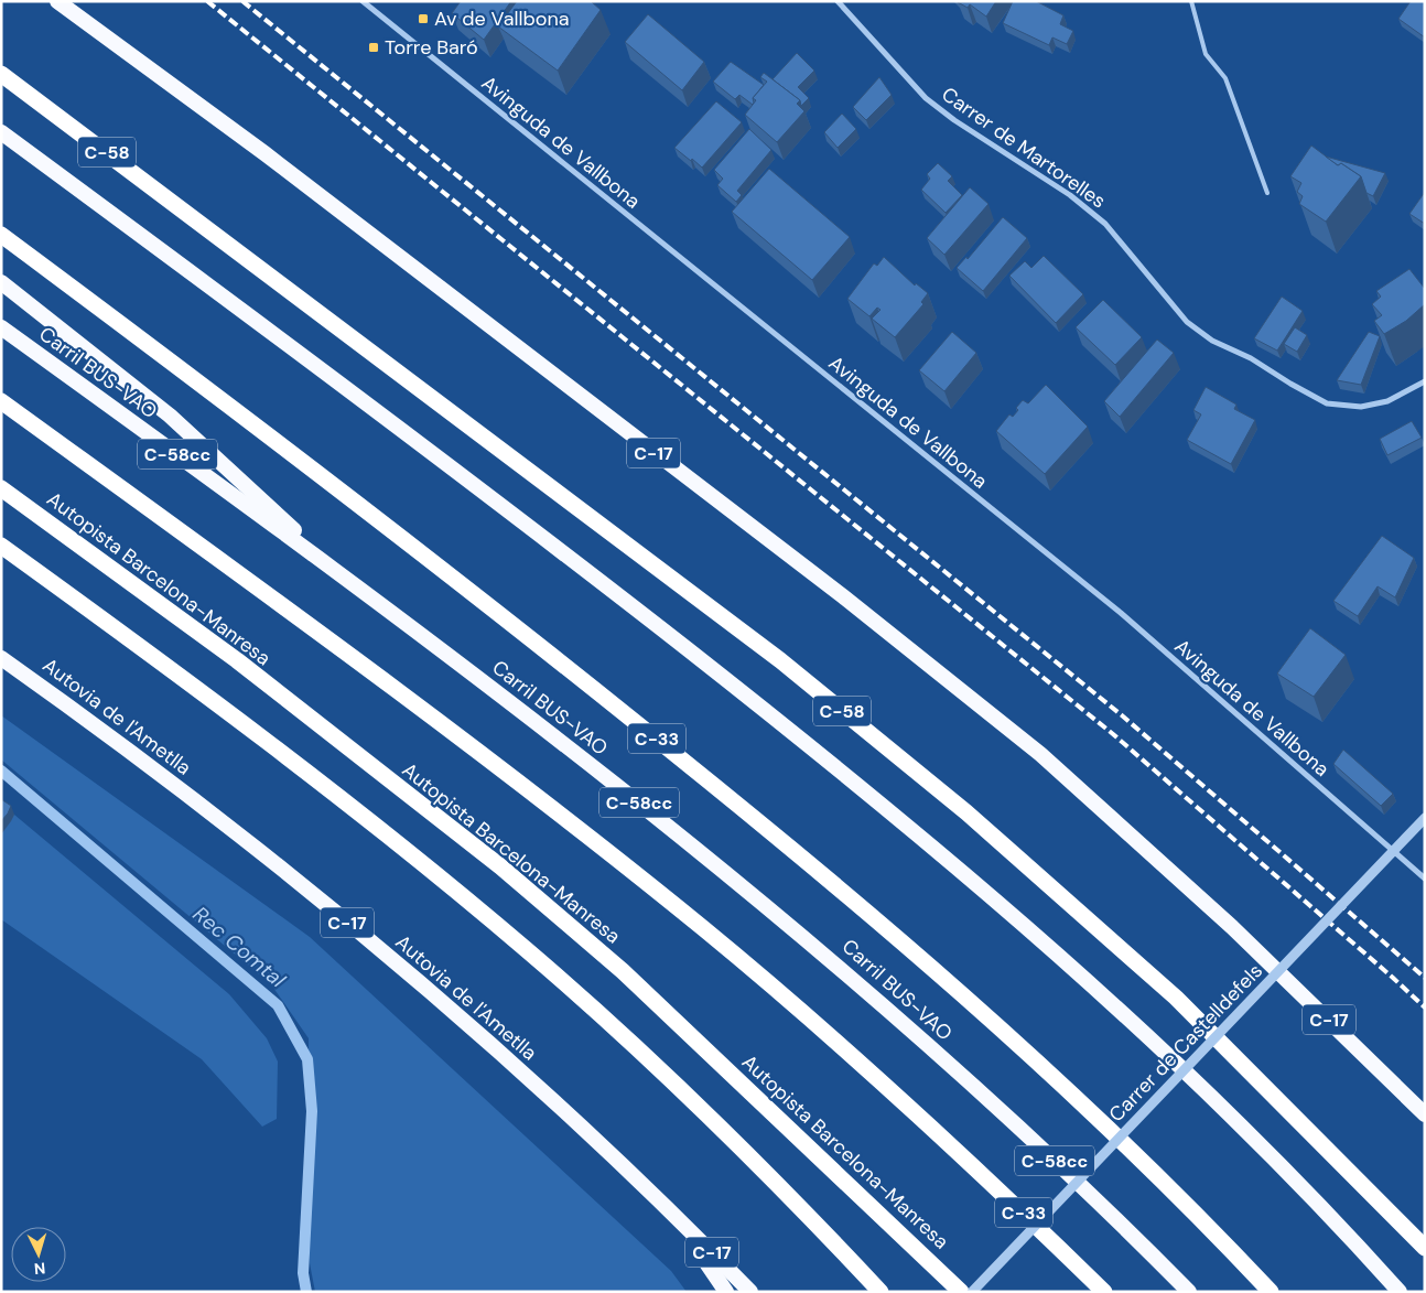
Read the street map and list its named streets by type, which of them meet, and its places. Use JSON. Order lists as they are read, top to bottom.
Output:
{
  "streets": {
    "highway": [
      "C-58",
      "Carril BUS-VAO",
      "C-17",
      "C-58cc",
      "Autopista Barcelona-Manresa",
      "Autovia de l'Ametlla",
      "C-33"
    ],
    "street": ["Avinguda de Vallbona", "Carrer de Martorelles", "Carrer de Castelldefels"]
  },
  "water": ["Rec Comtal"],
  "places": {
    "transit": ["Av de Vallbona", "Torre Baró"]
  },
  "north": "bottom"
}
